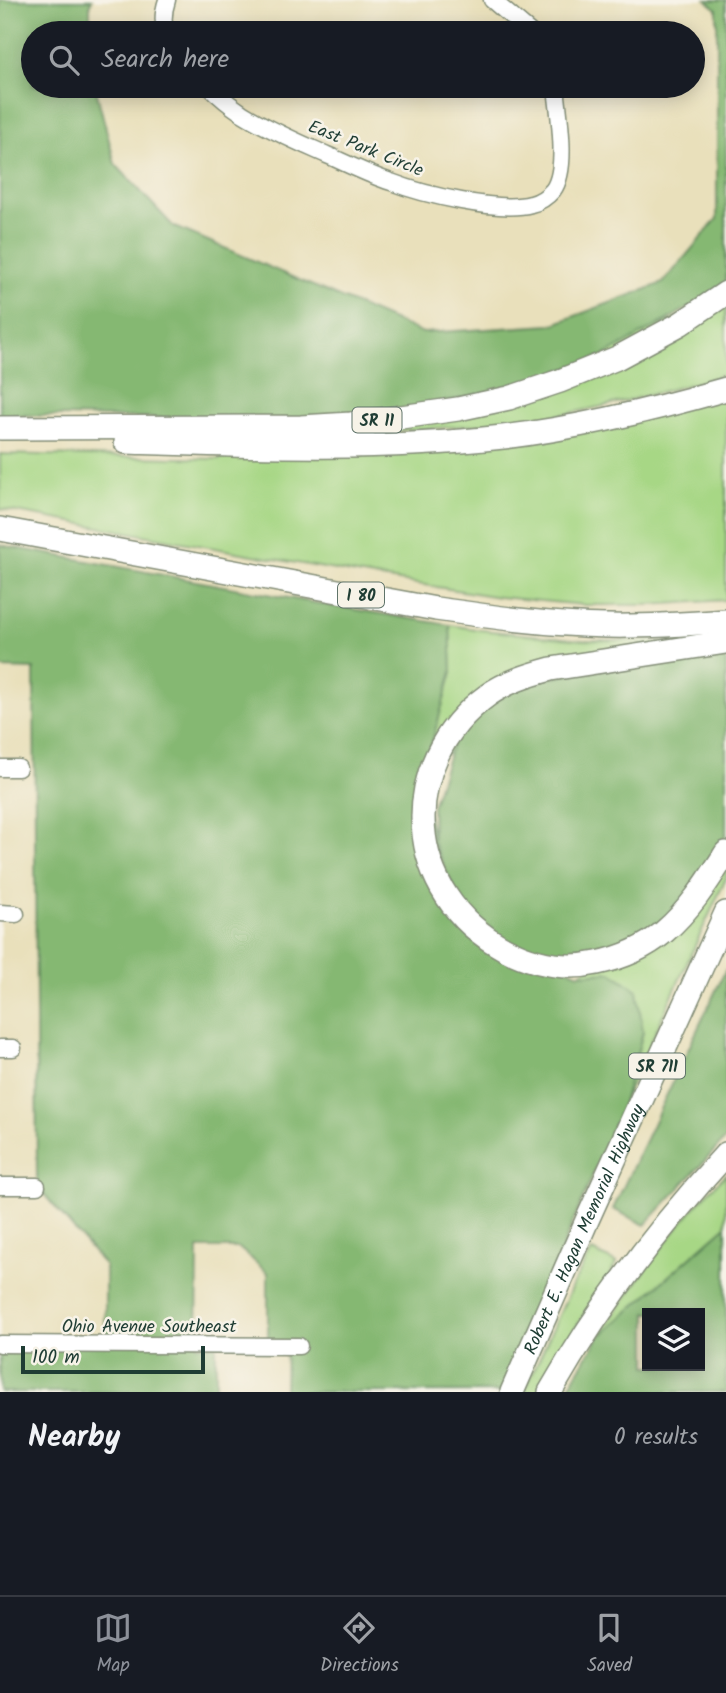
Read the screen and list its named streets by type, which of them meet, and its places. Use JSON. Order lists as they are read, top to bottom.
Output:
{
  "streets": {
    "highway": [
      "SR 11",
      "I 80",
      "SR 711",
      "Robert E. Hagan Memorial Highway"
    ],
    "street": ["East Park Circle", "Ohio Avenue Southeast"]
  },
  "scale_bar": "100 m",
  "page": {
    "search": "Search here",
    "scale": "100 m",
    "heading": ["Nearby", "0 results"],
    "nav": ["Map", "Directions", "Saved"]
  }
}
